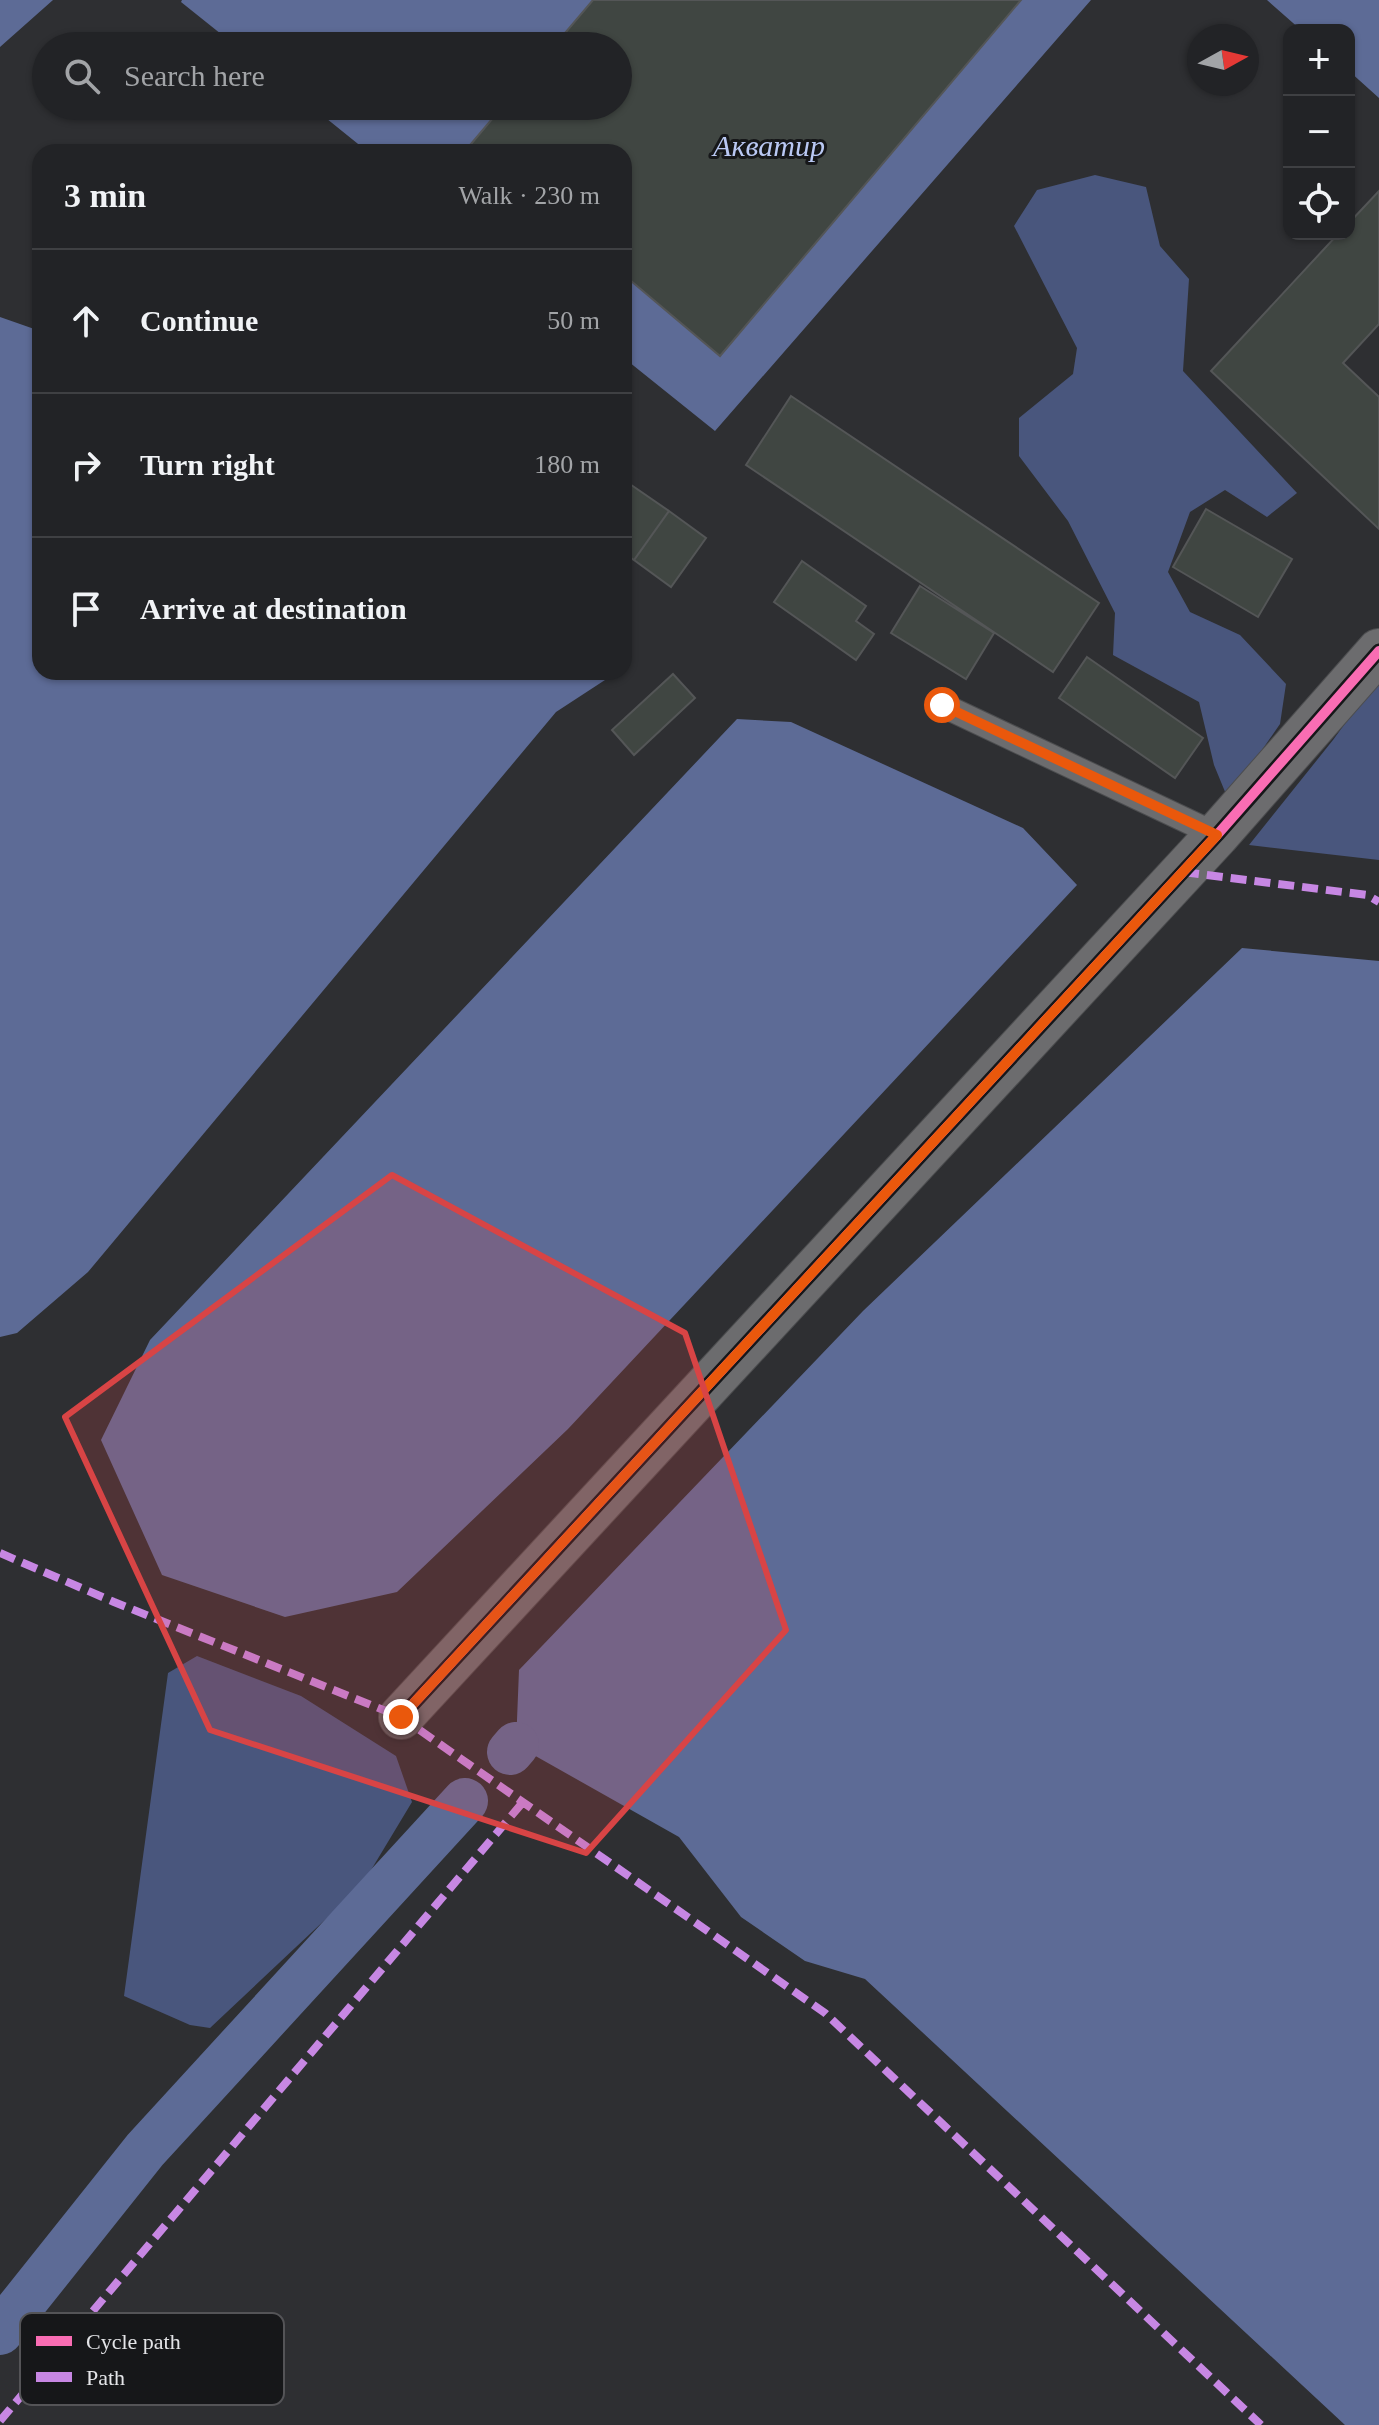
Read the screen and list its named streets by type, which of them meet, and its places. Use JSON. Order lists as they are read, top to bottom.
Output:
{
  "water": ["Акватир"],
  "legend": ["Cycle path", "Path"],
  "north": "right",
  "page": {
    "map_buttons": ["+", "−"],
    "search": "Search here",
    "heading": ["3 min", "Walk · 230 m"],
    "list": [
      ["Continue", "50 m"],
      ["Turn right", "180 m"],
      "Arrive at destination"
    ]
  }
}
